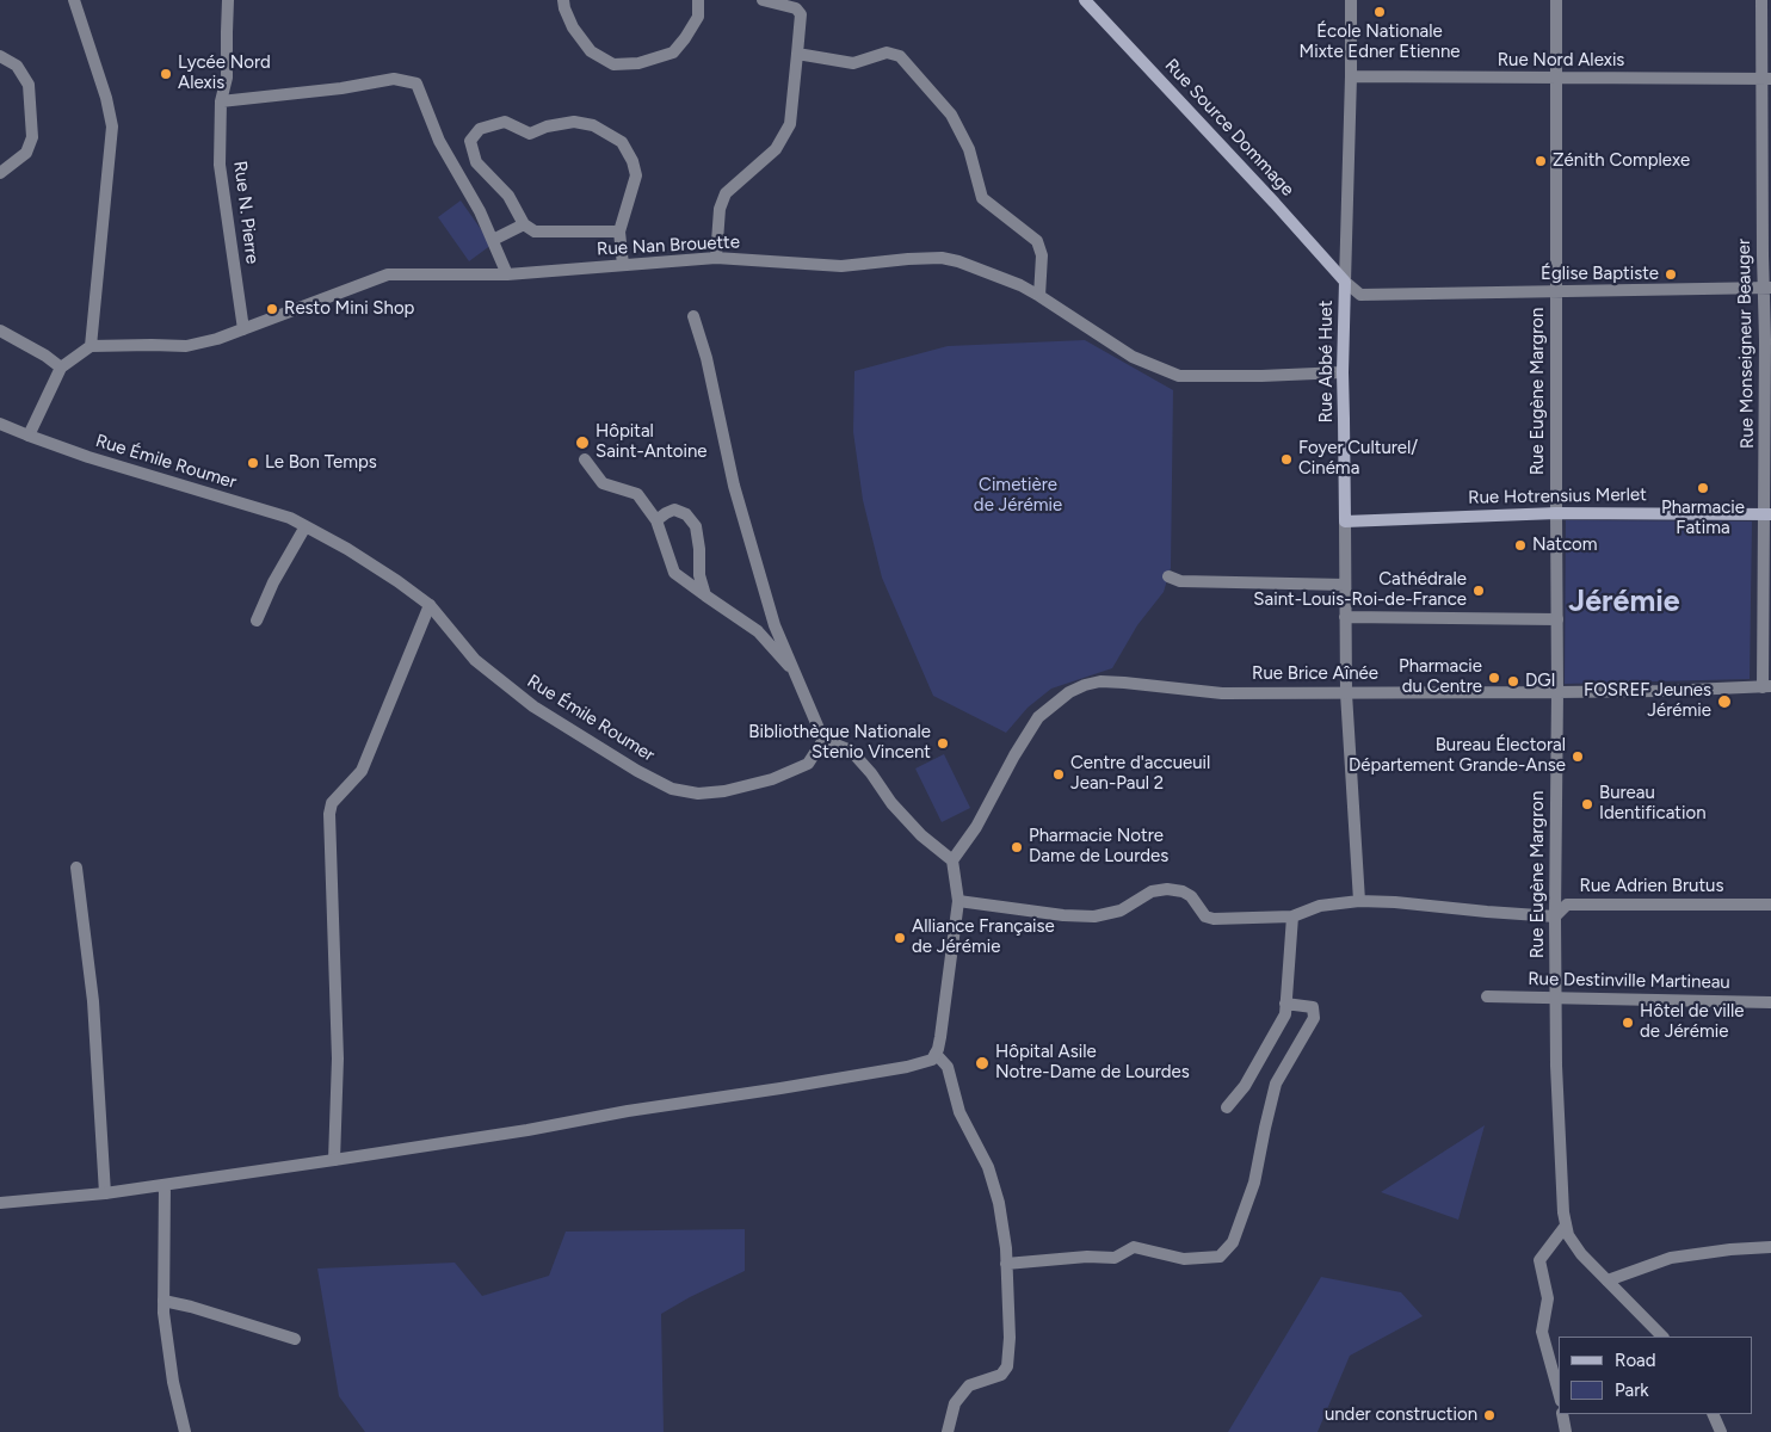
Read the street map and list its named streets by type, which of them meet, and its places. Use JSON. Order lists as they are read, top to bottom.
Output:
{
  "streets": {
    "main road": ["Rue Source Dommage", "Rue Abbé Huet", "Rue Hotrensius Merlet"],
    "street": [
      "Rue Nord Alexis",
      "Rue N. Pierre",
      "Rue Nan Brouette",
      "Rue Monseigneur Beauger",
      "Rue Eugène Margron",
      "Rue Émile Roumer",
      "Rue Brice Aînée",
      "Rue Adrien Brutus",
      "Rue Destinville Martineau"
    ]
  },
  "crossings": [
    ["Rue Nord Alexis", "Rue Monseigneur Beauger"],
    ["Rue Nord Alexis", "Rue Abbé Huet"],
    ["Rue Nord Alexis", "Rue Eugène Margron"],
    ["Rue Source Dommage", "Rue Abbé Huet"],
    ["Rue N. Pierre", "Rue Nan Brouette"],
    ["Rue Nan Brouette", "Rue Abbé Huet"],
    ["Rue Monseigneur Beauger", "Rue Hotrensius Merlet"],
    ["Rue Monseigneur Beauger", "Rue Brice Aînée"],
    ["Rue Abbé Huet", "Rue Hotrensius Merlet"],
    ["Rue Abbé Huet", "Rue Brice Aînée"],
    ["Rue Abbé Huet", "Rue Adrien Brutus"],
    ["Rue Eugène Margron", "Rue Hotrensius Merlet"],
    ["Rue Eugène Margron", "Rue Brice Aînée"],
    ["Rue Eugène Margron", "Rue Adrien Brutus"],
    ["Rue Eugène Margron", "Rue Destinville Martineau"]
  ],
  "districts": ["Jérémie"],
  "parks": ["Cimetière de Jérémie"],
  "places": [
    "École Nationale Mixte Edner Etienne",
    "Lycée Nord Alexis",
    "Zénith Complexe",
    "Église Baptiste",
    "Resto Mini Shop",
    "Hôpital Saint-Antoine",
    "Foyer Culturel/ Cinéma",
    "Le Bon Temps",
    "Pharmacie Fatima",
    "Natcom",
    "Cathédrale Saint-Louis-Roi-de-France",
    "Pharmacie du Centre",
    "DGI",
    "FOSREF Jeunes Jérémie",
    "Bibliothèque Nationale Stenio Vincent",
    "Bureau Électoral Département Grande-Anse",
    "Centre d'accueuil Jean-Paul 2",
    "Bureau Identification",
    "Pharmacie Notre Dame de Lourdes",
    "Alliance Française de Jérémie",
    "Hôtel de ville de Jérémie",
    "Hôpital Asile Notre-Dame de Lourdes",
    "under construction"
  ],
  "legend": ["Road", "Park"]
}
